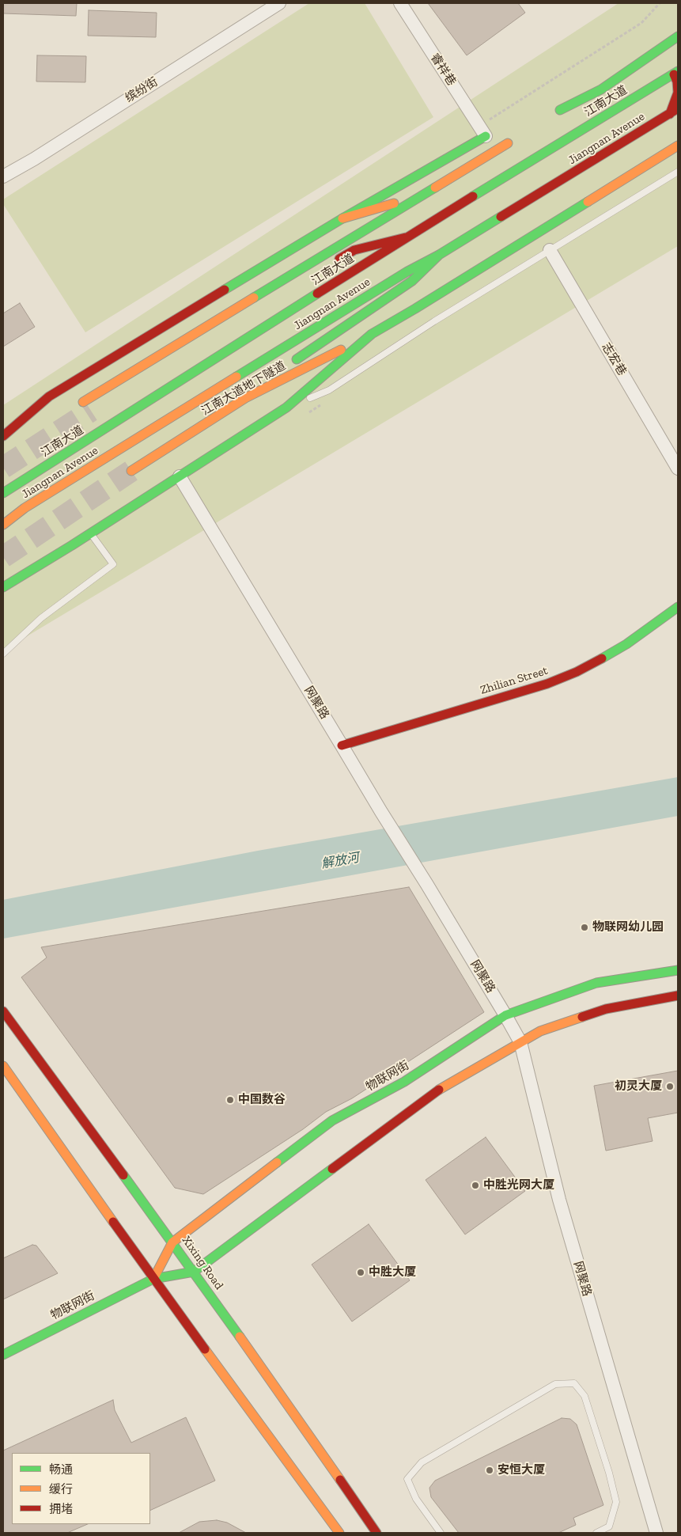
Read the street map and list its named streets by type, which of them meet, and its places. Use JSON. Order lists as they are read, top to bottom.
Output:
{
  "streets": {
    "main road": [
      "江南大道",
      "Jiangnan Avenue",
      "江南大道地下隧道",
      "Zhilian Street",
      "物联网街",
      "Xixing Road"
    ],
    "street": [
      "睿祥巷",
      "缤纷街",
      "志宏巷",
      "网聚路"
    ]
  },
  "crossings": [
    ["Zhilian Street", "网聚路"],
    ["网聚路", "物联网街"],
    ["物联网街", "Xixing Road"]
  ],
  "water": ["解放河"],
  "places": [
    "物联网幼儿园",
    "初灵大厦",
    "中国数谷",
    "中胜光网大厦",
    "中胜大厦",
    "安恒大厦"
  ],
  "legend": ["畅通", "缓行", "拥堵"]
}
